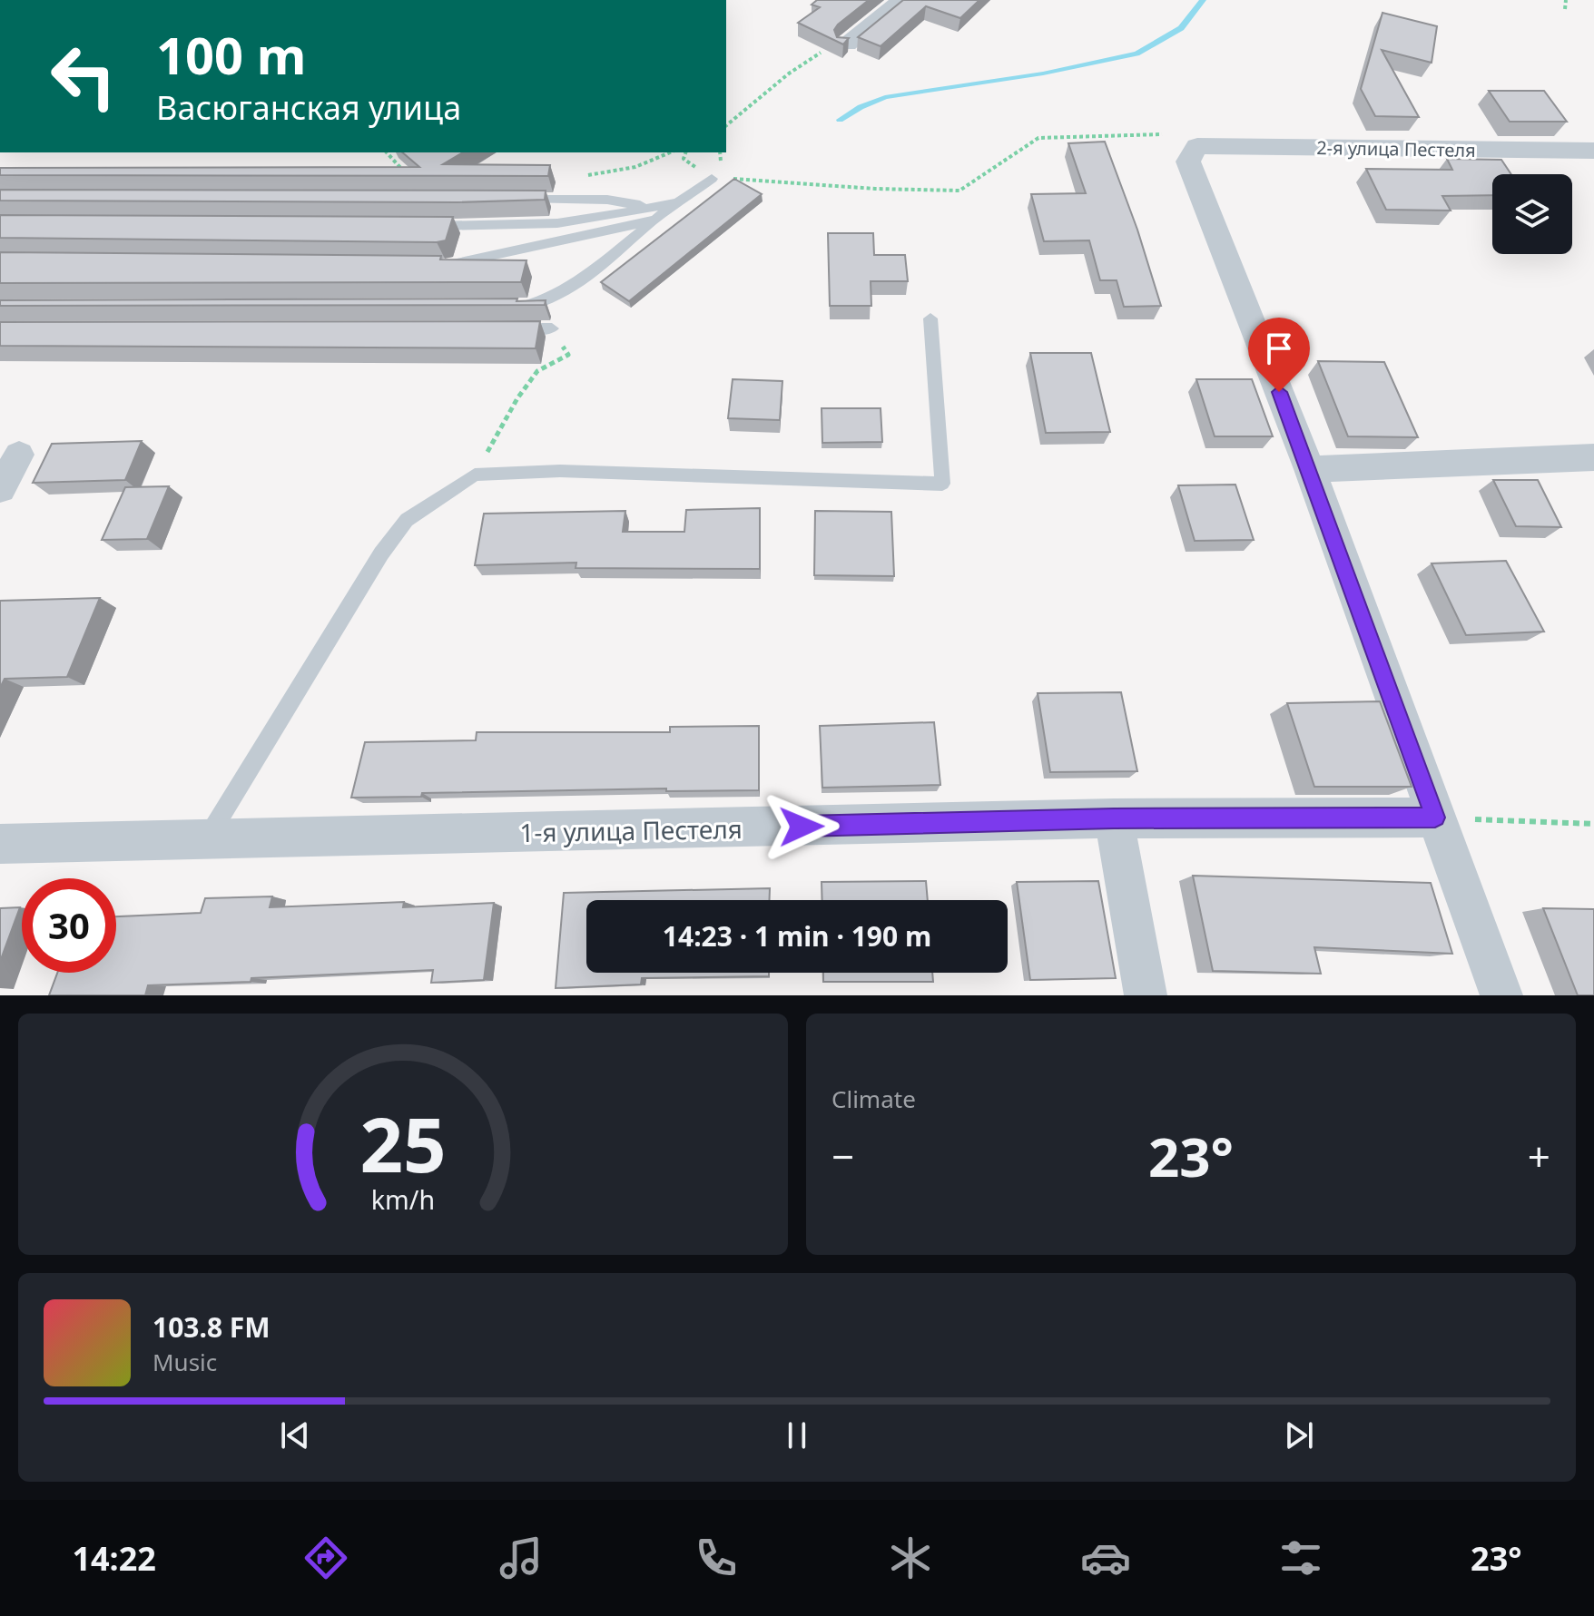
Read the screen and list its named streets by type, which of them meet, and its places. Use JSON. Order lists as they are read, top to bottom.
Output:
{
  "streets": {
    "street": ["2-я улица Пестеля", "1-я улица Пестеля"]
  },
  "page": {
    "turn": ["100 m", "Васюганская улица"],
    "limit": "30",
    "trip": "14:23 · 1 min · 190 m",
    "tile": "Climate",
    "heat": ["−", "23°", "+"],
    "song": ["103.8 FM", "Music"],
    "tabs": ["14:22", "23°"],
    "gauge": ["25", "km/h"]
  }
}
